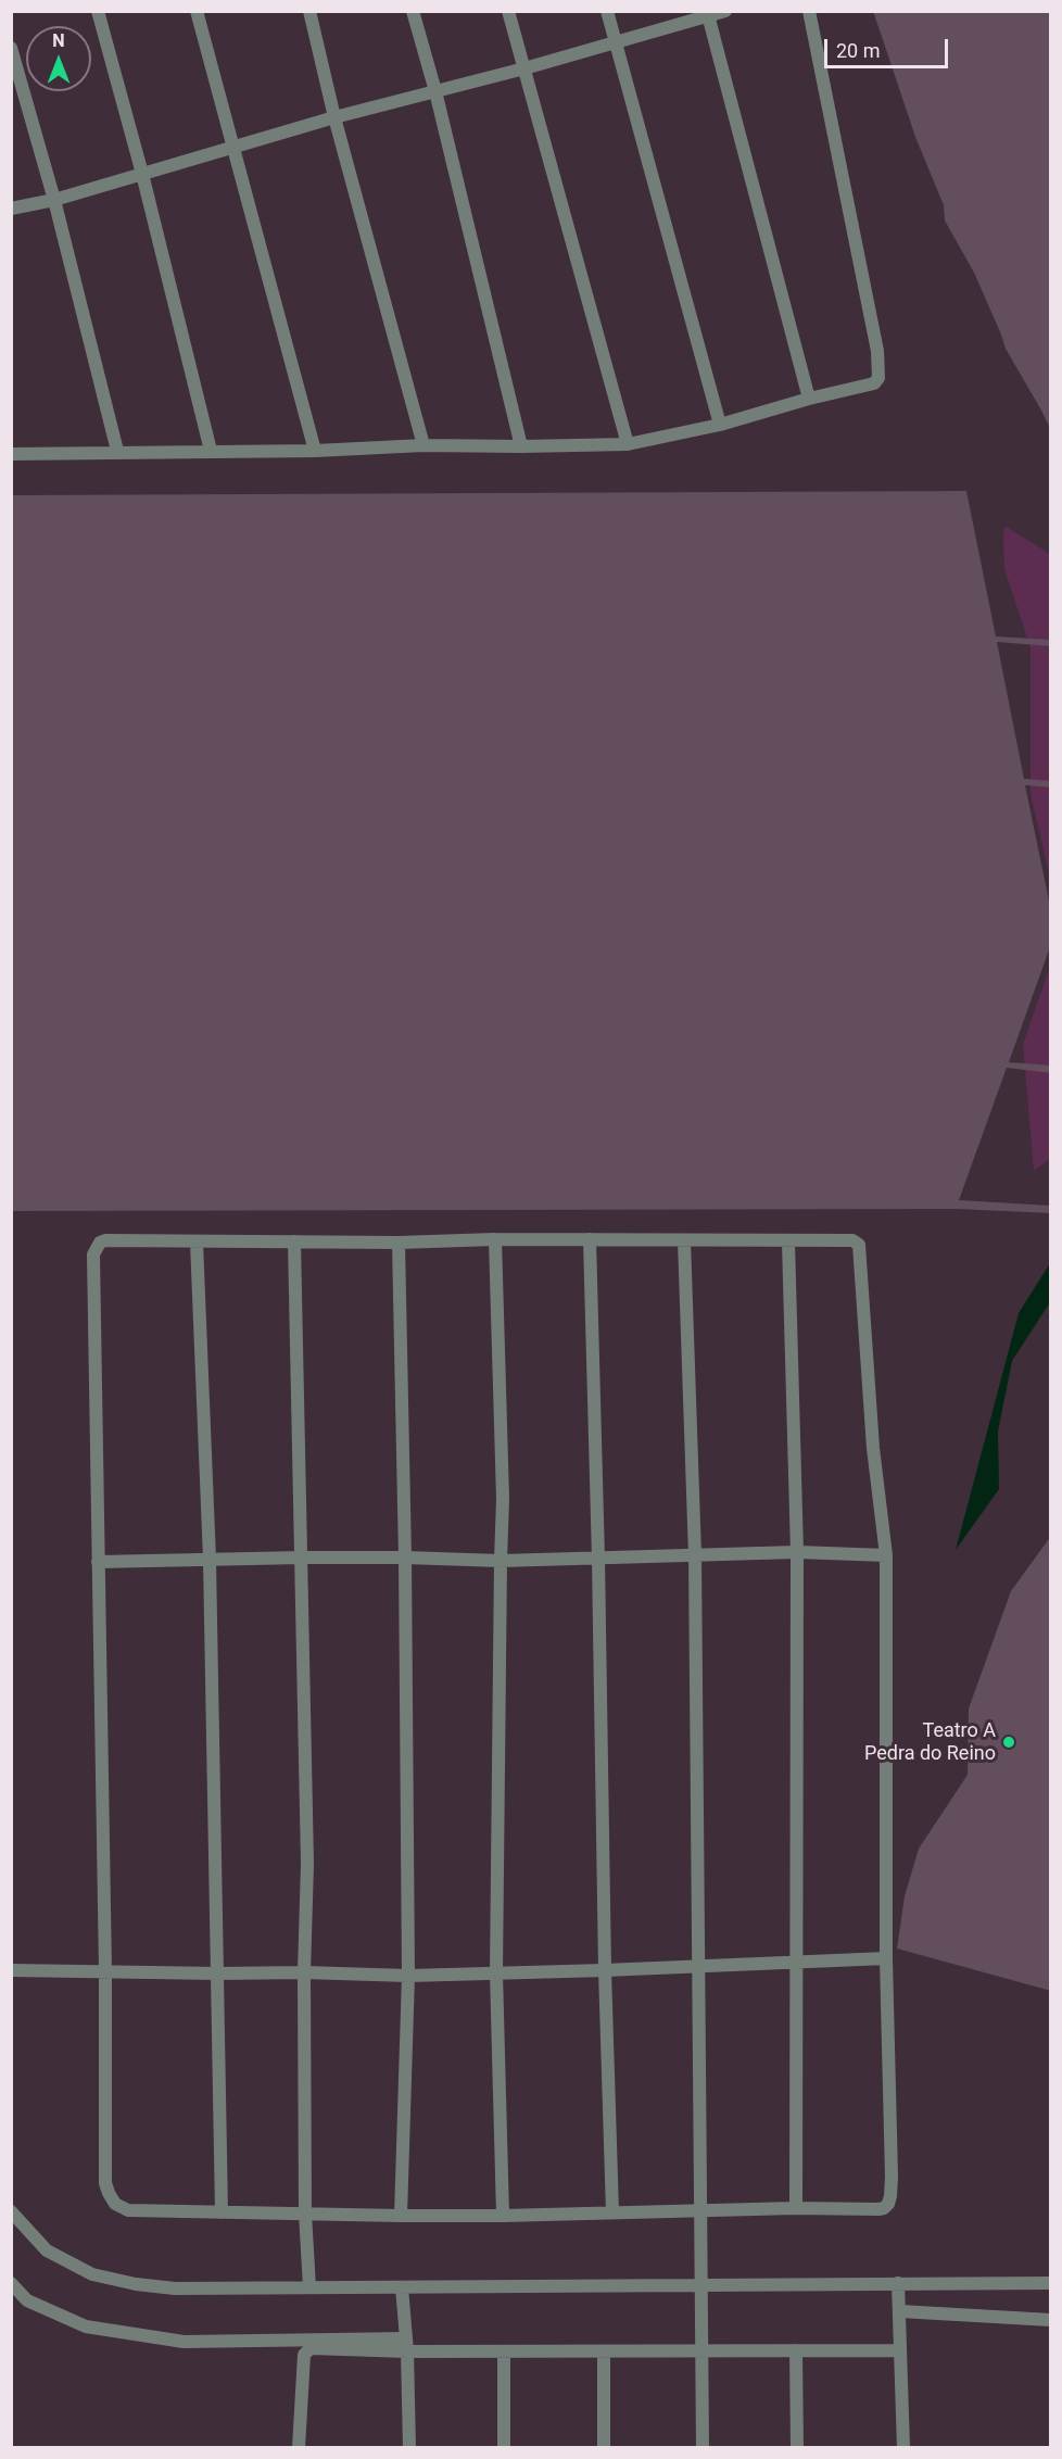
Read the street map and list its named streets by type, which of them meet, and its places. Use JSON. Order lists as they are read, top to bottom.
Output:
{
  "places": ["Teatro A Pedra do Reino"],
  "scale_bar": "20 m",
  "north": "top"
}
